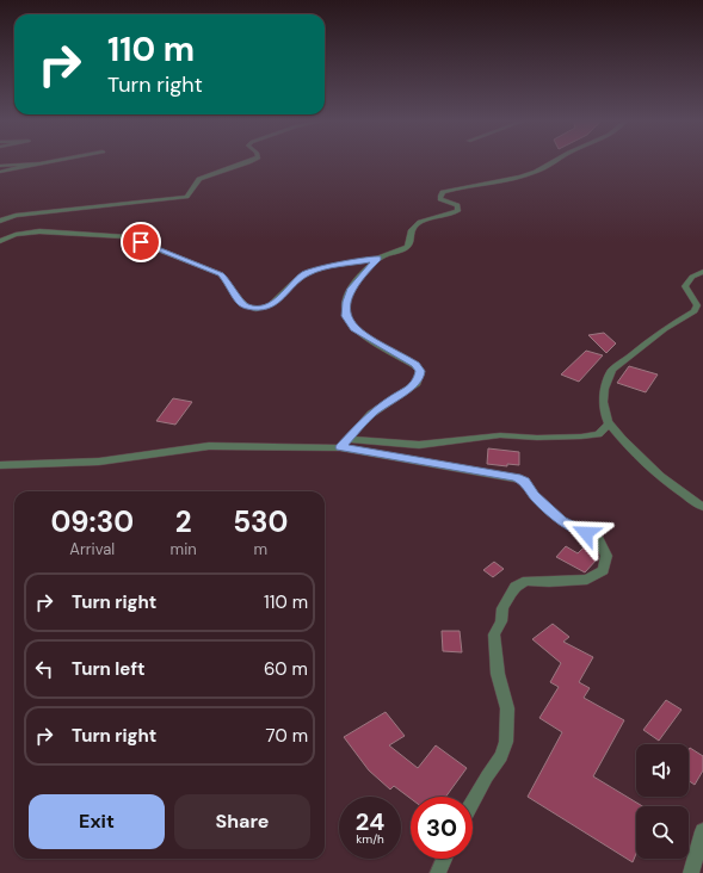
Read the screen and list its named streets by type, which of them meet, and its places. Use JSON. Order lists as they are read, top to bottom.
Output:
{
  "page": {
    "turn": ["110 m", "Turn right"],
    "eta": [
      "09:30",
      "Arrival",
      "2",
      "min",
      "530",
      "m"
    ],
    "list": [
      {
        "name": "Turn right",
        "value": "110 m"
      },
      {
        "name": "Turn left",
        "value": "60 m"
      },
      {
        "name": "Turn right",
        "value": "70 m"
      }
    ],
    "buttons": ["Exit", "Share"],
    "speed": "24 km/h",
    "limit": "30"
  }
}
